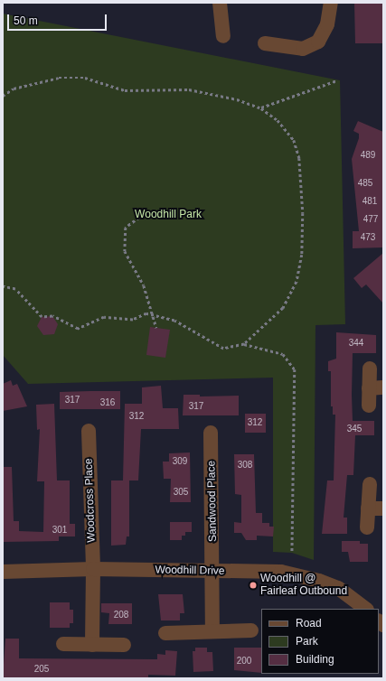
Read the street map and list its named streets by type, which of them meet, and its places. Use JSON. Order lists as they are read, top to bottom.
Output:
{
  "streets": {
    "street": ["Woodcross Place", "Sandwood Place", "Woodhill Drive"]
  },
  "crossings": [
    ["Woodcross Place", "Woodhill Drive"],
    ["Sandwood Place", "Woodhill Drive"]
  ],
  "parks": ["Woodhill Park"],
  "places": ["Woodhill @ Fairleaf Outbound"],
  "house_numbers": [
    "489",
    "485",
    "481",
    "477",
    "473",
    "344",
    "317",
    "316",
    "317",
    "312",
    "312",
    "345",
    "309",
    "308",
    "305",
    "301",
    "208",
    "200",
    "205"
  ],
  "legend": ["Road", "Park", "Building"],
  "scale_bar": "50 m"
}
